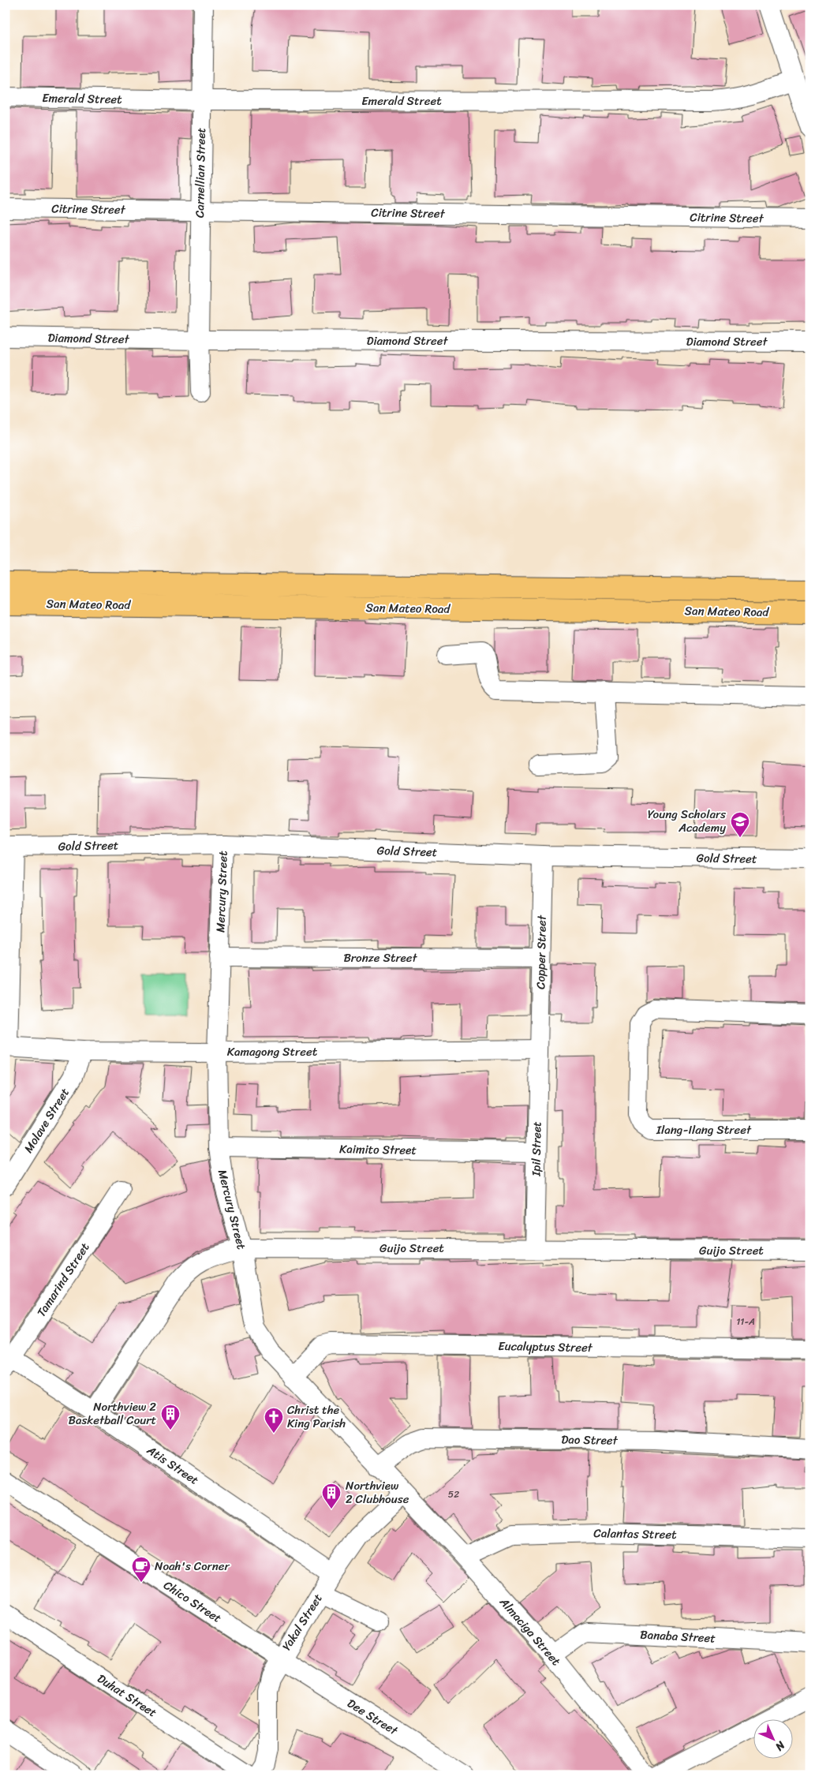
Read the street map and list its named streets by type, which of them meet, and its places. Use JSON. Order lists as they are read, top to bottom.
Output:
{
  "streets": {
    "main road": ["San Mateo Road"],
    "street": [
      "Emerald Street",
      "Carnellian Street",
      "Citrine Street",
      "Diamond Street",
      "Gold Street",
      "Mercury Street",
      "Copper Street",
      "Bronze Street",
      "Kamagong Street",
      "Molave Street",
      "Ilang-Ilang Street",
      "Ipil Street",
      "Kaimito Street",
      "Guijo Street",
      "Tamarind Street",
      "Eucalyptus Street",
      "Dao Street",
      "Atis Street",
      "Calantas Street",
      "Chico Street",
      "Yakal Street",
      "Almaciga Street",
      "Banaba Street",
      "Duhat Street",
      "Dee Street"
    ]
  },
  "crossings": [
    ["Emerald Street", "Carnellian Street"],
    ["Carnellian Street", "Citrine Street"],
    ["Carnellian Street", "Diamond Street"],
    ["Gold Street", "Mercury Street"],
    ["Gold Street", "Copper Street"],
    ["Mercury Street", "Bronze Street"],
    ["Mercury Street", "Kamagong Street"],
    ["Mercury Street", "Kaimito Street"],
    ["Mercury Street", "Guijo Street"],
    ["Mercury Street", "Eucalyptus Street"],
    ["Mercury Street", "Dao Street"],
    ["Mercury Street", "Yakal Street"],
    ["Mercury Street", "Almaciga Street"],
    ["Copper Street", "Bronze Street"],
    ["Copper Street", "Kamagong Street"],
    ["Copper Street", "Ipil Street"],
    ["Kamagong Street", "Molave Street"],
    ["Kamagong Street", "Ipil Street"],
    ["Ipil Street", "Kaimito Street"],
    ["Ipil Street", "Guijo Street"],
    ["Guijo Street", "Atis Street"],
    ["Tamarind Street", "Atis Street"],
    ["Atis Street", "Yakal Street"],
    ["Calantas Street", "Almaciga Street"],
    ["Chico Street", "Yakal Street"],
    ["Chico Street", "Dee Street"],
    ["Yakal Street", "Almaciga Street"],
    ["Yakal Street", "Dee Street"],
    ["Almaciga Street", "Banaba Street"]
  ],
  "places": {
    "school or university": ["Young Scholars Academy"],
    "building": ["Northview 2 Basketball Court", "Northview 2 Clubhouse"],
    "church": ["Christ the King Parish"],
    "cafe": ["Noah's Corner"]
  },
  "house_numbers": ["11-A", "52"],
  "north": "bottom right"
}
